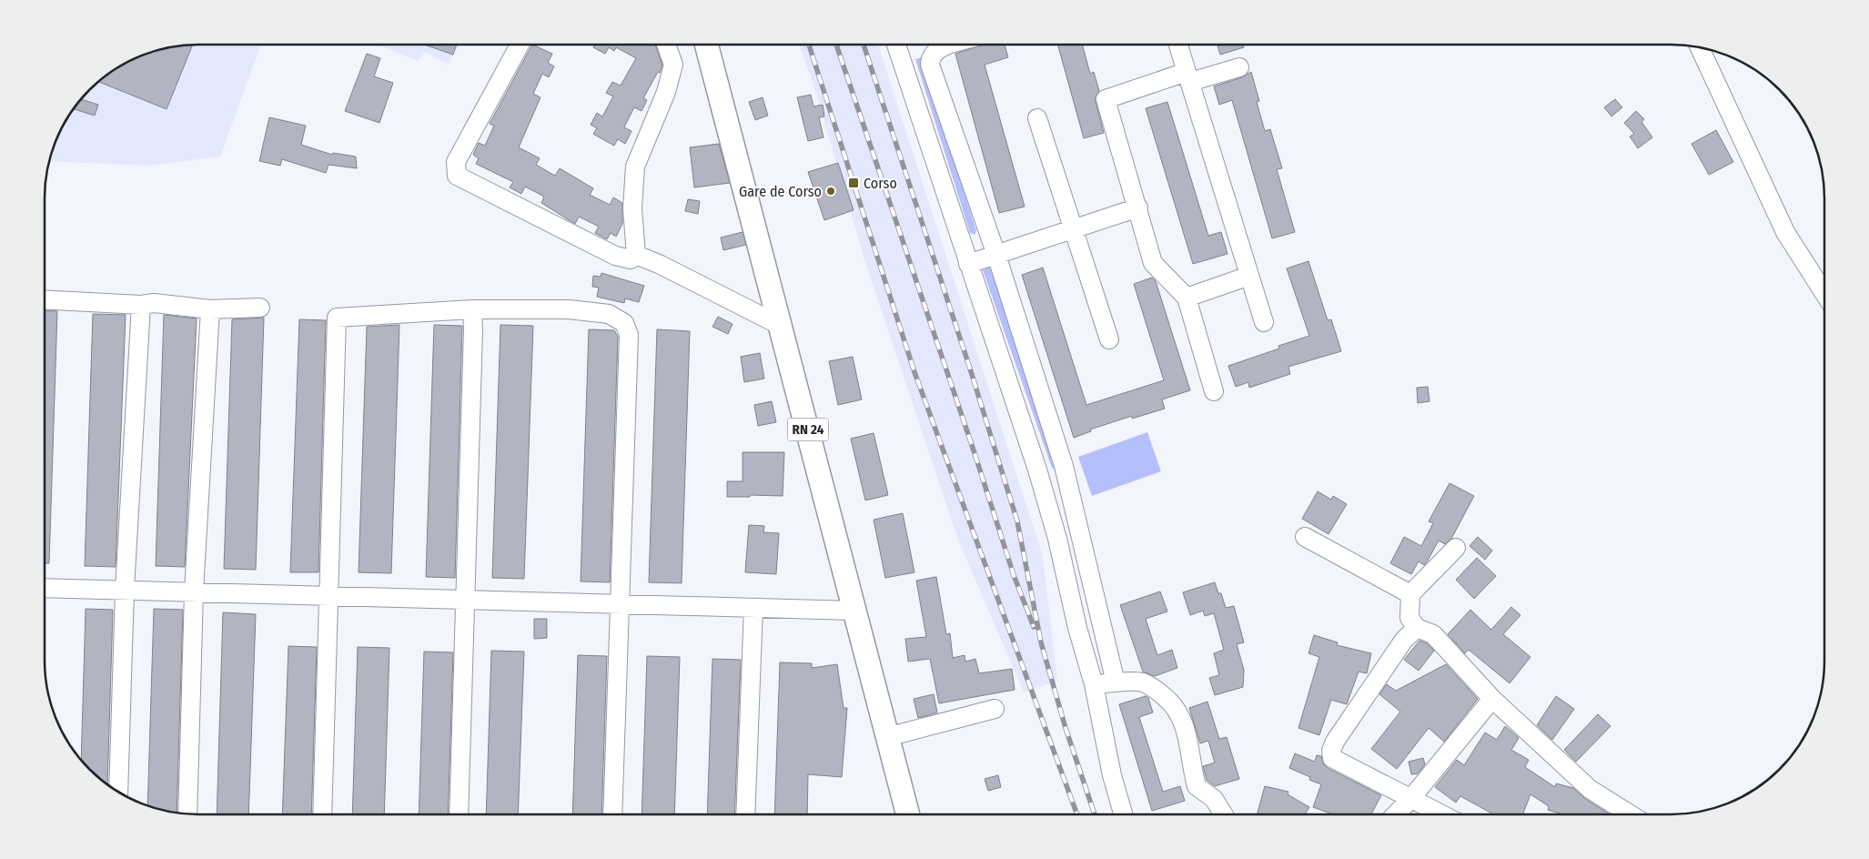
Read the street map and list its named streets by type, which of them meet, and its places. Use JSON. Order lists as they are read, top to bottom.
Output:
{
  "streets": {
    "main road": ["RN 24"]
  },
  "places": {
    "transit": ["Corso"],
    "other": ["Gare de Corso"]
  }
}
